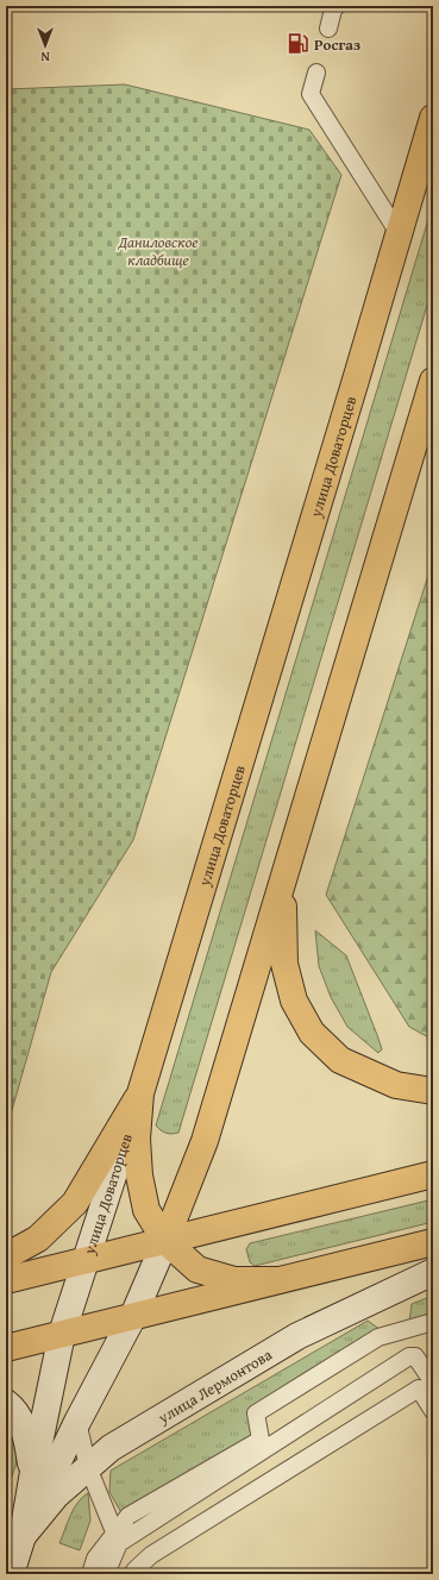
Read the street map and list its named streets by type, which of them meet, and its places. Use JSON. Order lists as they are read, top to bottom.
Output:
{
  "streets": {
    "main road": ["улица Доваторцев", "улица Лермонтова"]
  },
  "crossings": [
    ["улица Доваторцев", "улица Лермонтова"]
  ],
  "parks": ["Даниловское кладбище"],
  "places": {
    "fuel station": ["Росгаз"]
  },
  "north": "bottom"
}
